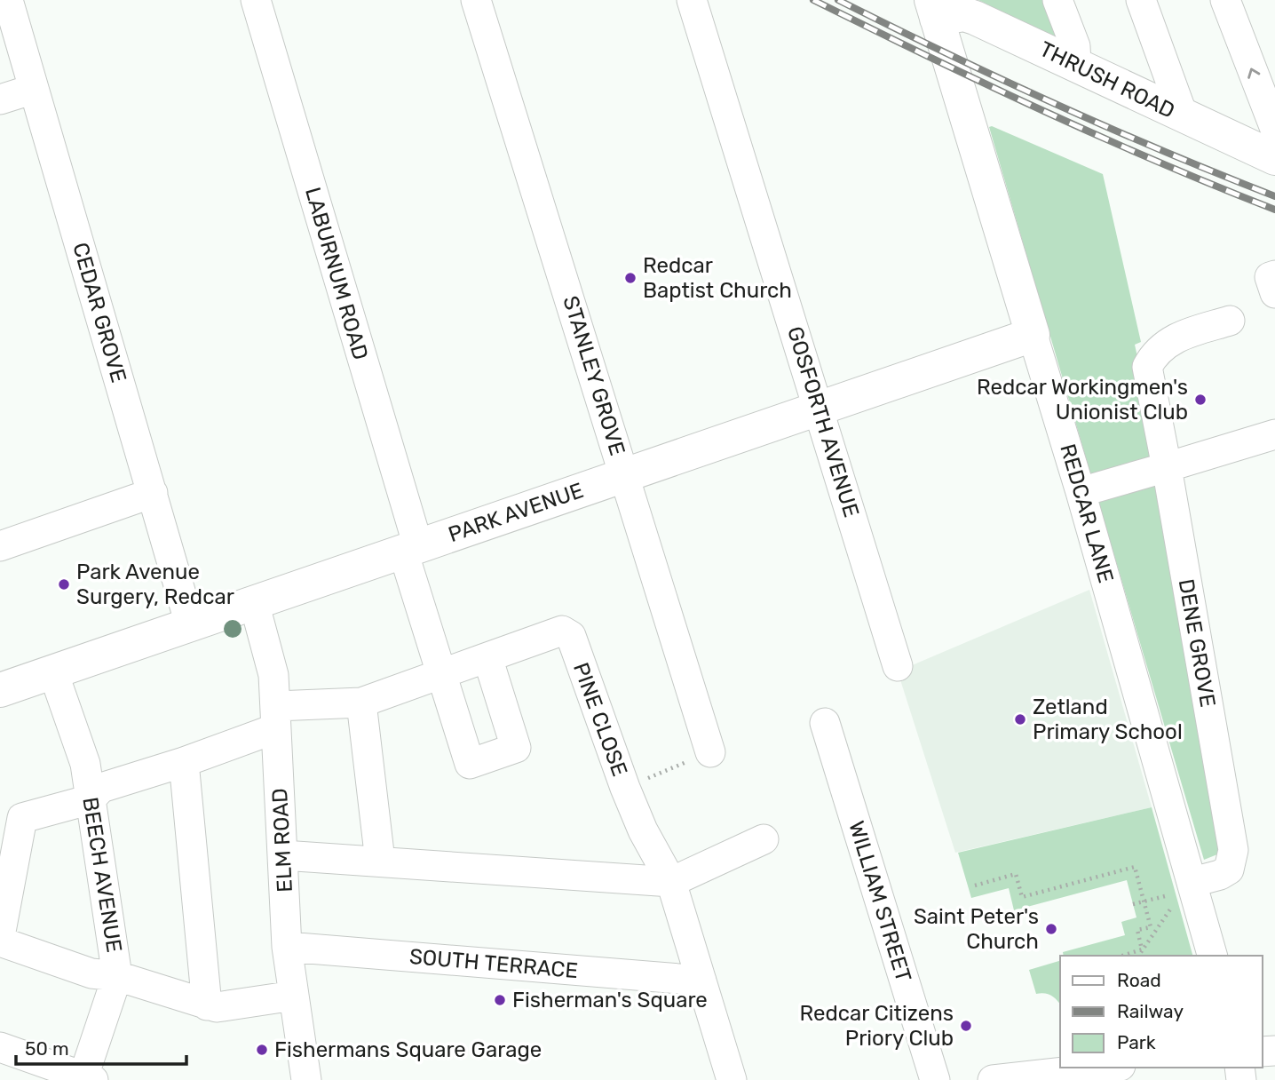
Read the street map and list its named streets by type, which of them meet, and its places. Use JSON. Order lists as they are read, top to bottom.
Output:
{
  "streets": {
    "main road": ["THRUSH ROAD", "PARK AVENUE", "REDCAR LANE"],
    "street": [
      "LABURNUM ROAD",
      "CEDAR GROVE",
      "STANLEY GROVE",
      "GOSFORTH AVENUE",
      "DENE GROVE",
      "PINE CLOSE",
      "ELM ROAD",
      "BEECH AVENUE",
      "WILLIAM STREET",
      "SOUTH TERRACE"
    ]
  },
  "crossings": [
    ["THRUSH ROAD", "REDCAR LANE"],
    ["LABURNUM ROAD", "PARK AVENUE"],
    ["LABURNUM ROAD", "PINE CLOSE"],
    ["CEDAR GROVE", "PARK AVENUE"],
    ["STANLEY GROVE", "PARK AVENUE"],
    ["GOSFORTH AVENUE", "PARK AVENUE"],
    ["PARK AVENUE", "REDCAR LANE"],
    ["PARK AVENUE", "ELM ROAD"],
    ["PARK AVENUE", "BEECH AVENUE"],
    ["REDCAR LANE", "DENE GROVE"],
    ["PINE CLOSE", "SOUTH TERRACE"],
    ["ELM ROAD", "SOUTH TERRACE"]
  ],
  "places": [
    "Redcar Baptist Church",
    "Redcar Workingmen's Unionist Club",
    "Park Avenue Surgery, Redcar",
    "Zetland Primary School",
    "Saint Peter's Church",
    "Fisherman's Square",
    "Redcar Citizens Priory Club",
    "Fishermans Square Garage"
  ],
  "legend": ["Road", "Railway", "Park"],
  "scale_bar": "50 m"
}
